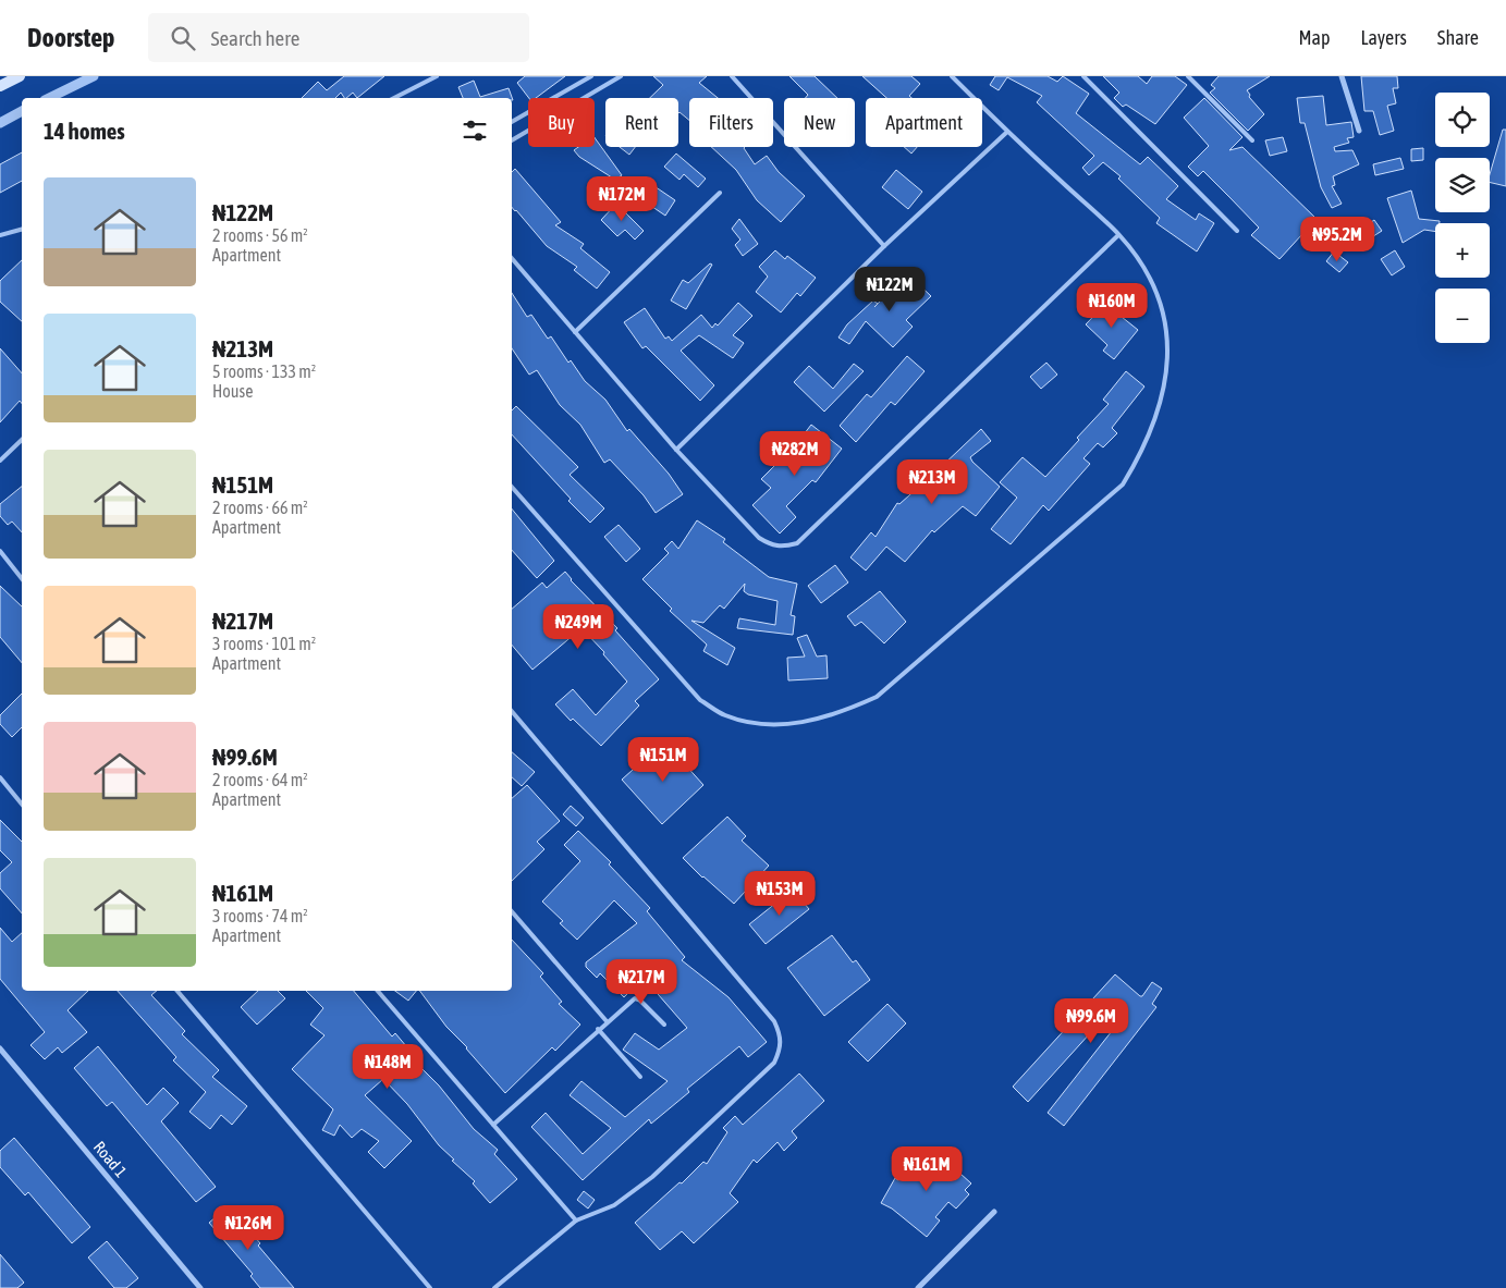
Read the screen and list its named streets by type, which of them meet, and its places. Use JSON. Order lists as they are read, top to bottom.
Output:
{
  "streets": {
    "street": ["Road 1"]
  },
  "page": {
    "header": "Doorstep",
    "search": "Search here",
    "nav": ["Map", "Layers", "Share"],
    "map_buttons": ["+", "−"],
    "chip": [
      "Buy",
      "Rent",
      "Filters",
      "New",
      "Apartment"
    ],
    "heading": "14 homes",
    "list": [
      {
        "name": "₦122M",
        "note": "2 rooms · 56 m² · Apartment"
      },
      {
        "name": "₦213M",
        "note": "5 rooms · 133 m² · House"
      },
      {
        "name": "₦151M",
        "note": "2 rooms · 66 m² · Apartment"
      },
      {
        "name": "₦217M",
        "note": "3 rooms · 101 m² · Apartment"
      },
      {
        "name": "₦99.6M",
        "note": "2 rooms · 64 m² · Apartment"
      },
      {
        "name": "₦161M",
        "note": "3 rooms · 74 m² · Apartment"
      }
    ],
    "price": [
      "₦172M",
      "₦95.2M",
      "₦122M",
      "₦160M",
      "₦282M",
      "₦213M",
      "₦249M",
      "₦151M",
      "₦153M",
      "₦217M",
      "₦99.6M",
      "₦148M",
      "₦161M",
      "₦126M"
    ]
  }
}
